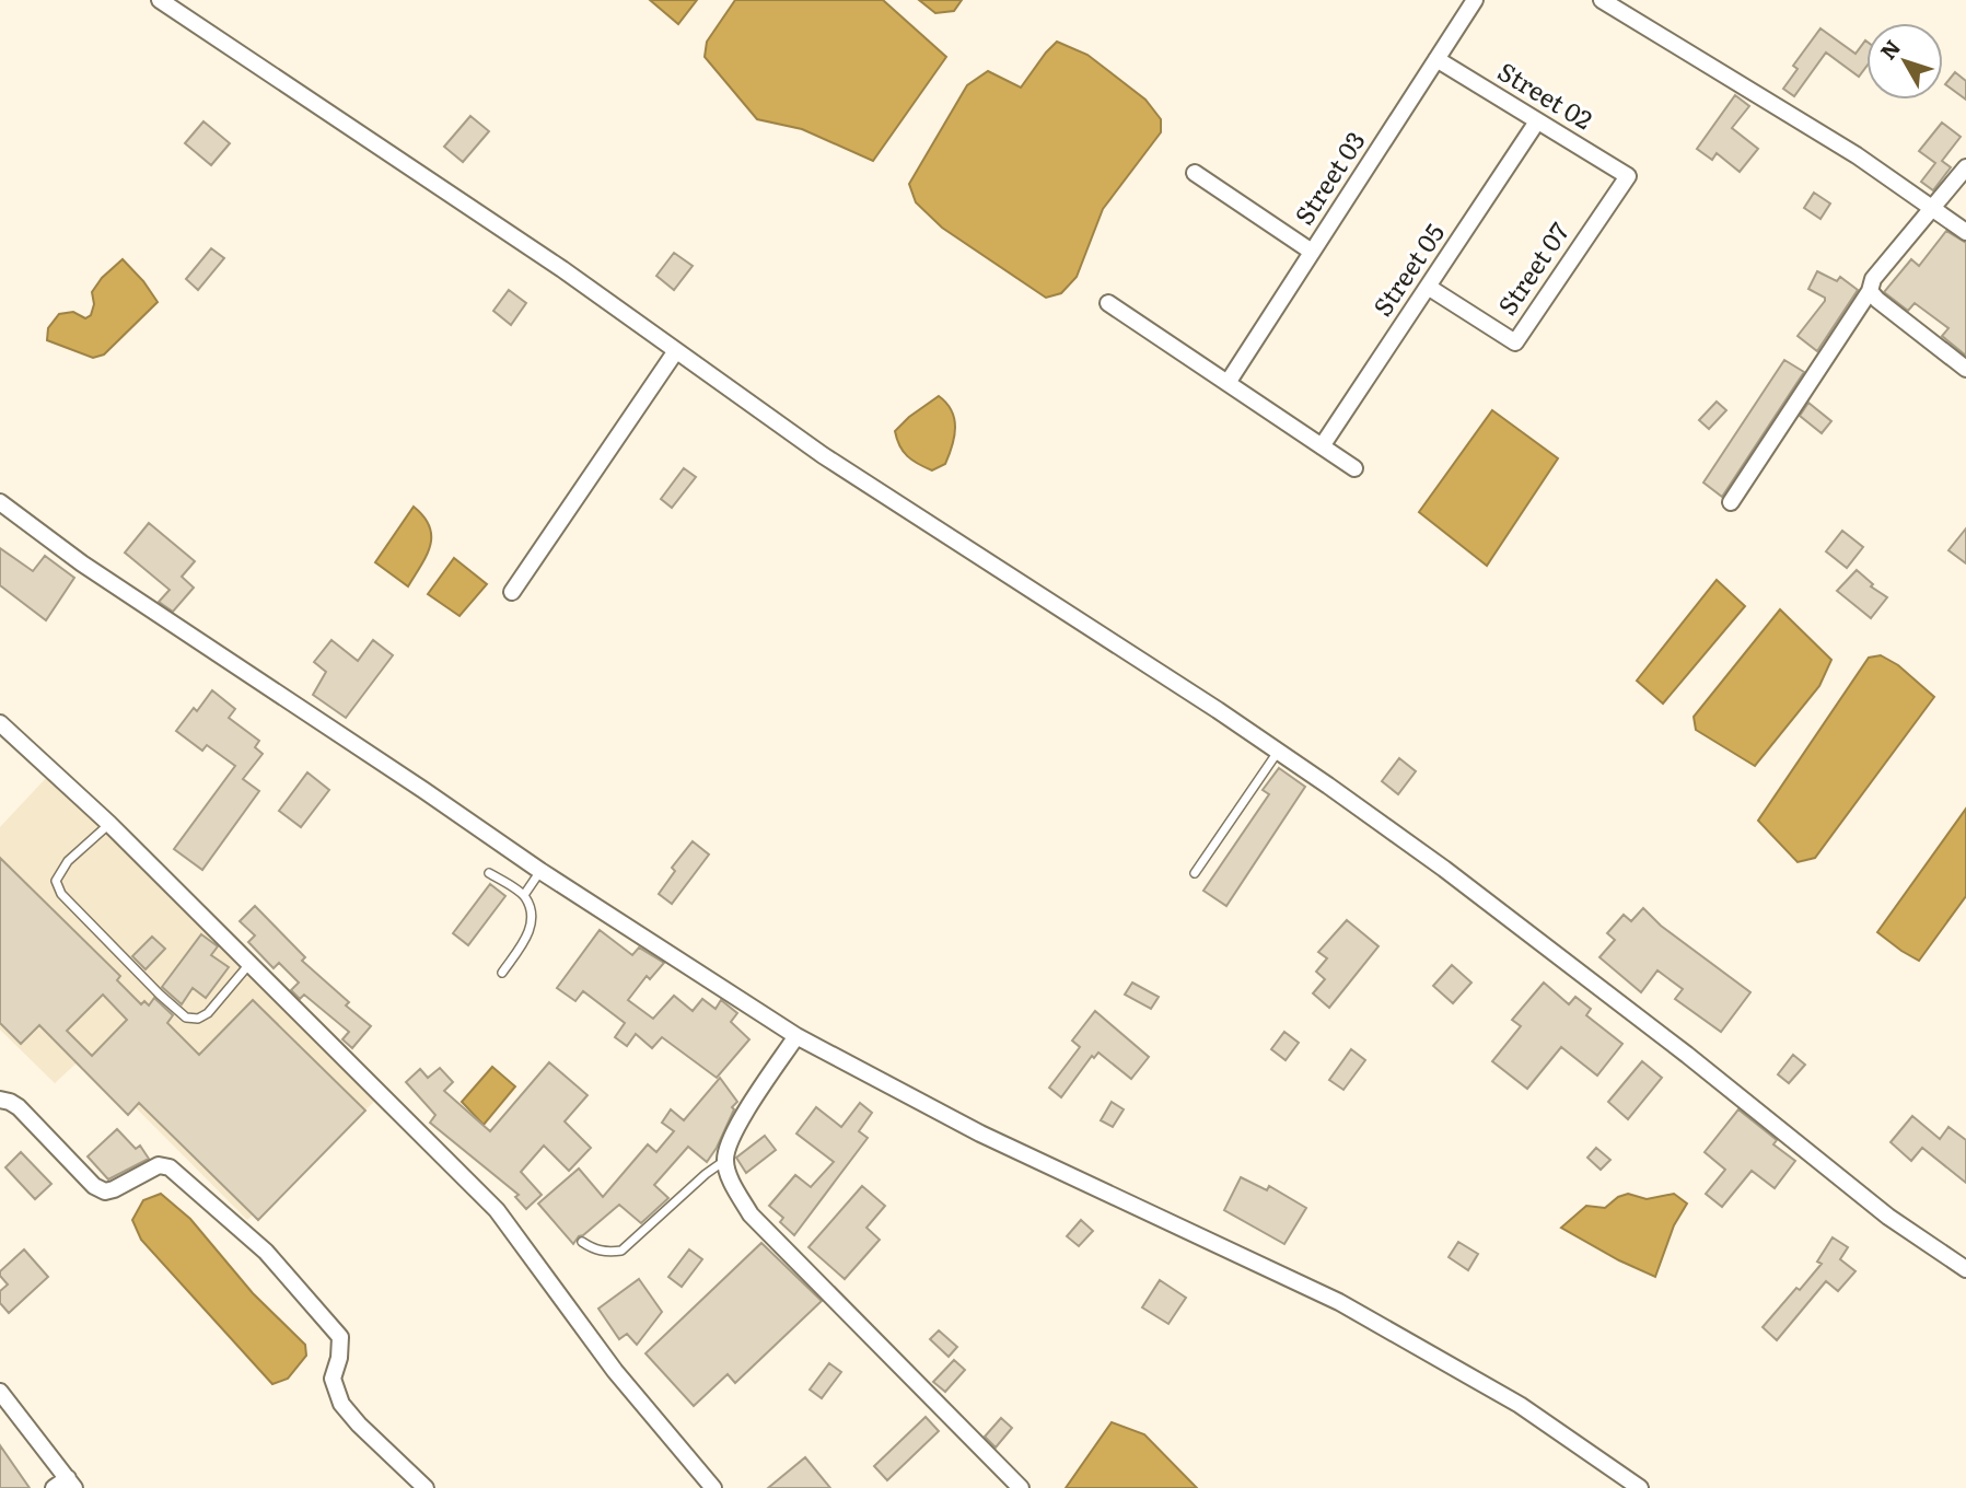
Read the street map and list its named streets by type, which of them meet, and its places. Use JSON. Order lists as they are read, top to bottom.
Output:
{
  "streets": {
    "street": [
      "Street 02",
      "Street 03",
      "Street 07",
      "Street 05"
    ]
  },
  "crossings": [
    ["Street 02", "Street 03"],
    ["Street 02", "Street 07"],
    ["Street 02", "Street 05"],
    ["Street 07", "Street 05"]
  ],
  "north": "top left"
}
